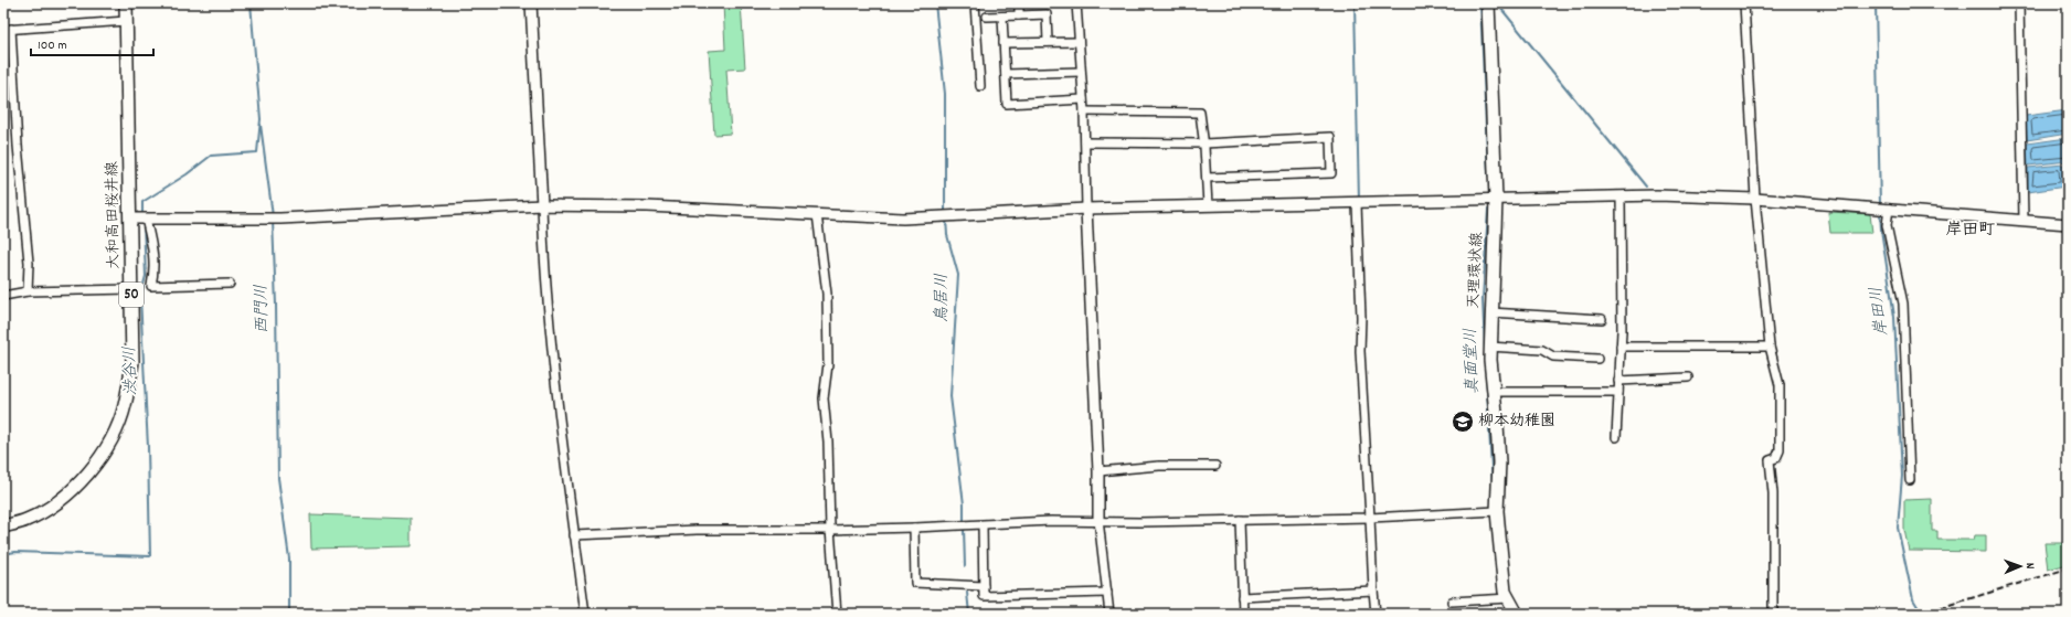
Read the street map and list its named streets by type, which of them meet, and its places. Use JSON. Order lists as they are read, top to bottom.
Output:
{
  "streets": {
    "main road": ["大和高田桜井線", "天理環状線", "50"]
  },
  "districts": ["岸田町"],
  "water": [
    "鳥居川",
    "西門川",
    "岸田川",
    "真面堂川",
    "渋谷川"
  ],
  "places": {
    "school or university": ["柳本幼稚園"]
  },
  "scale_bar": "100 m",
  "north": "right"
}
